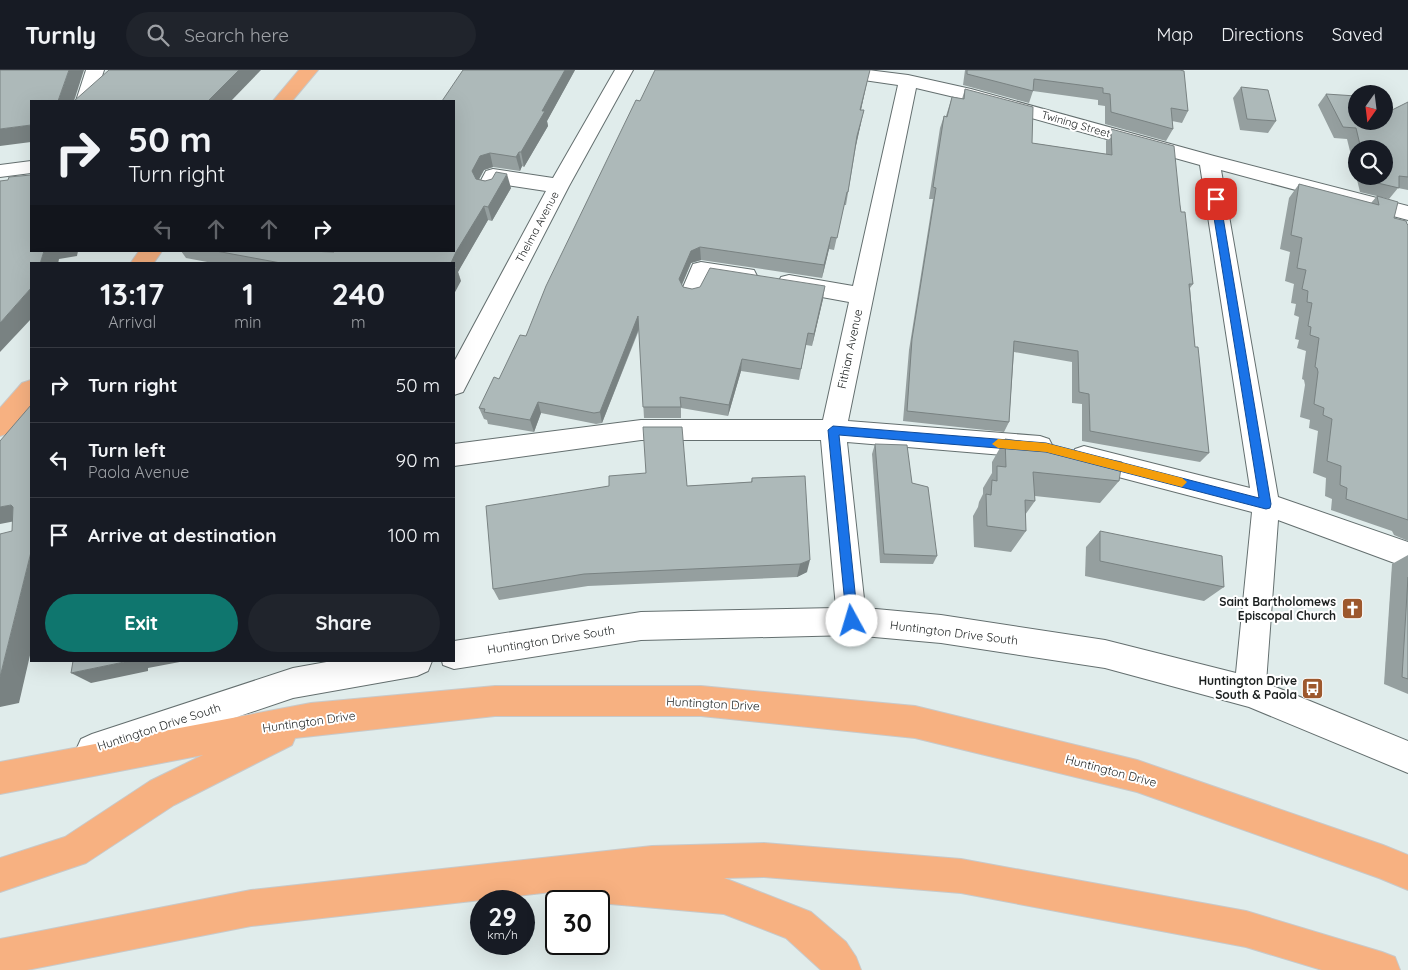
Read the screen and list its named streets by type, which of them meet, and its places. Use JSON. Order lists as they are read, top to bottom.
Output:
{
  "streets": {
    "main road": ["Huntington Drive"],
    "street": [
      "Twining Street",
      "Thelma Avenue",
      "Fithian Avenue",
      "Huntington Drive South"
    ]
  },
  "crossings": [
    ["Twining Street", "Fithian Avenue"],
    ["Fithian Avenue", "Huntington Drive South"],
    ["Huntington Drive South", "Huntington Drive"]
  ],
  "places": {
    "church": ["Saint Bartholomews Episcopal Church"],
    "bus stop": ["Huntington Drive South & Paola"]
  },
  "north": "bottom",
  "page": {
    "header": "Turnly",
    "search": "Search here",
    "nav": ["Map", "Directions", "Saved"],
    "turn": ["50 m", "Turn right"],
    "eta": [
      "13:17",
      "Arrival",
      "1",
      "min",
      "240",
      "m"
    ],
    "list": [
      {
        "name": "Turn right",
        "value": "50 m"
      },
      {
        "name": "Turn left",
        "note": "Paola Avenue",
        "value": "90 m"
      },
      {
        "name": "Arrive at destination",
        "value": "100 m"
      }
    ],
    "buttons": ["Exit", "Share"],
    "speed": "29 km/h",
    "limit": "30"
  }
}
